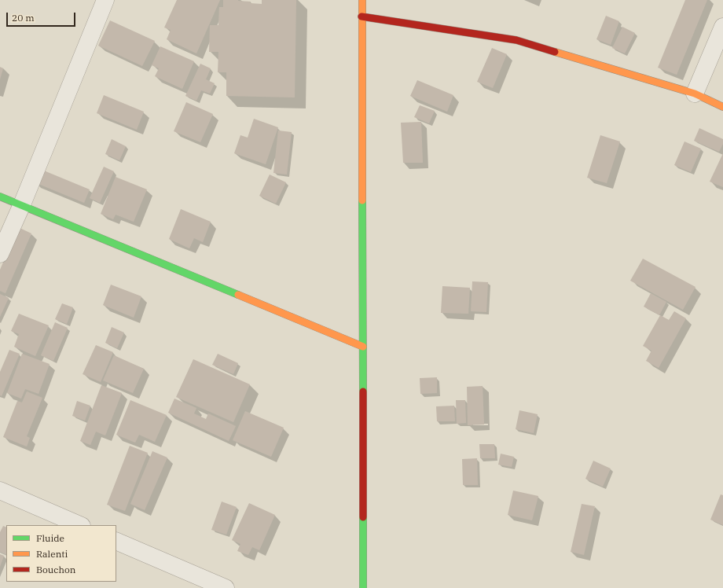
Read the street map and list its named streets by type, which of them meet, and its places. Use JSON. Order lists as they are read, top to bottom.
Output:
{
  "legend": ["Fluide", "Ralenti", "Bouchon"],
  "scale_bar": "20 m"
}
